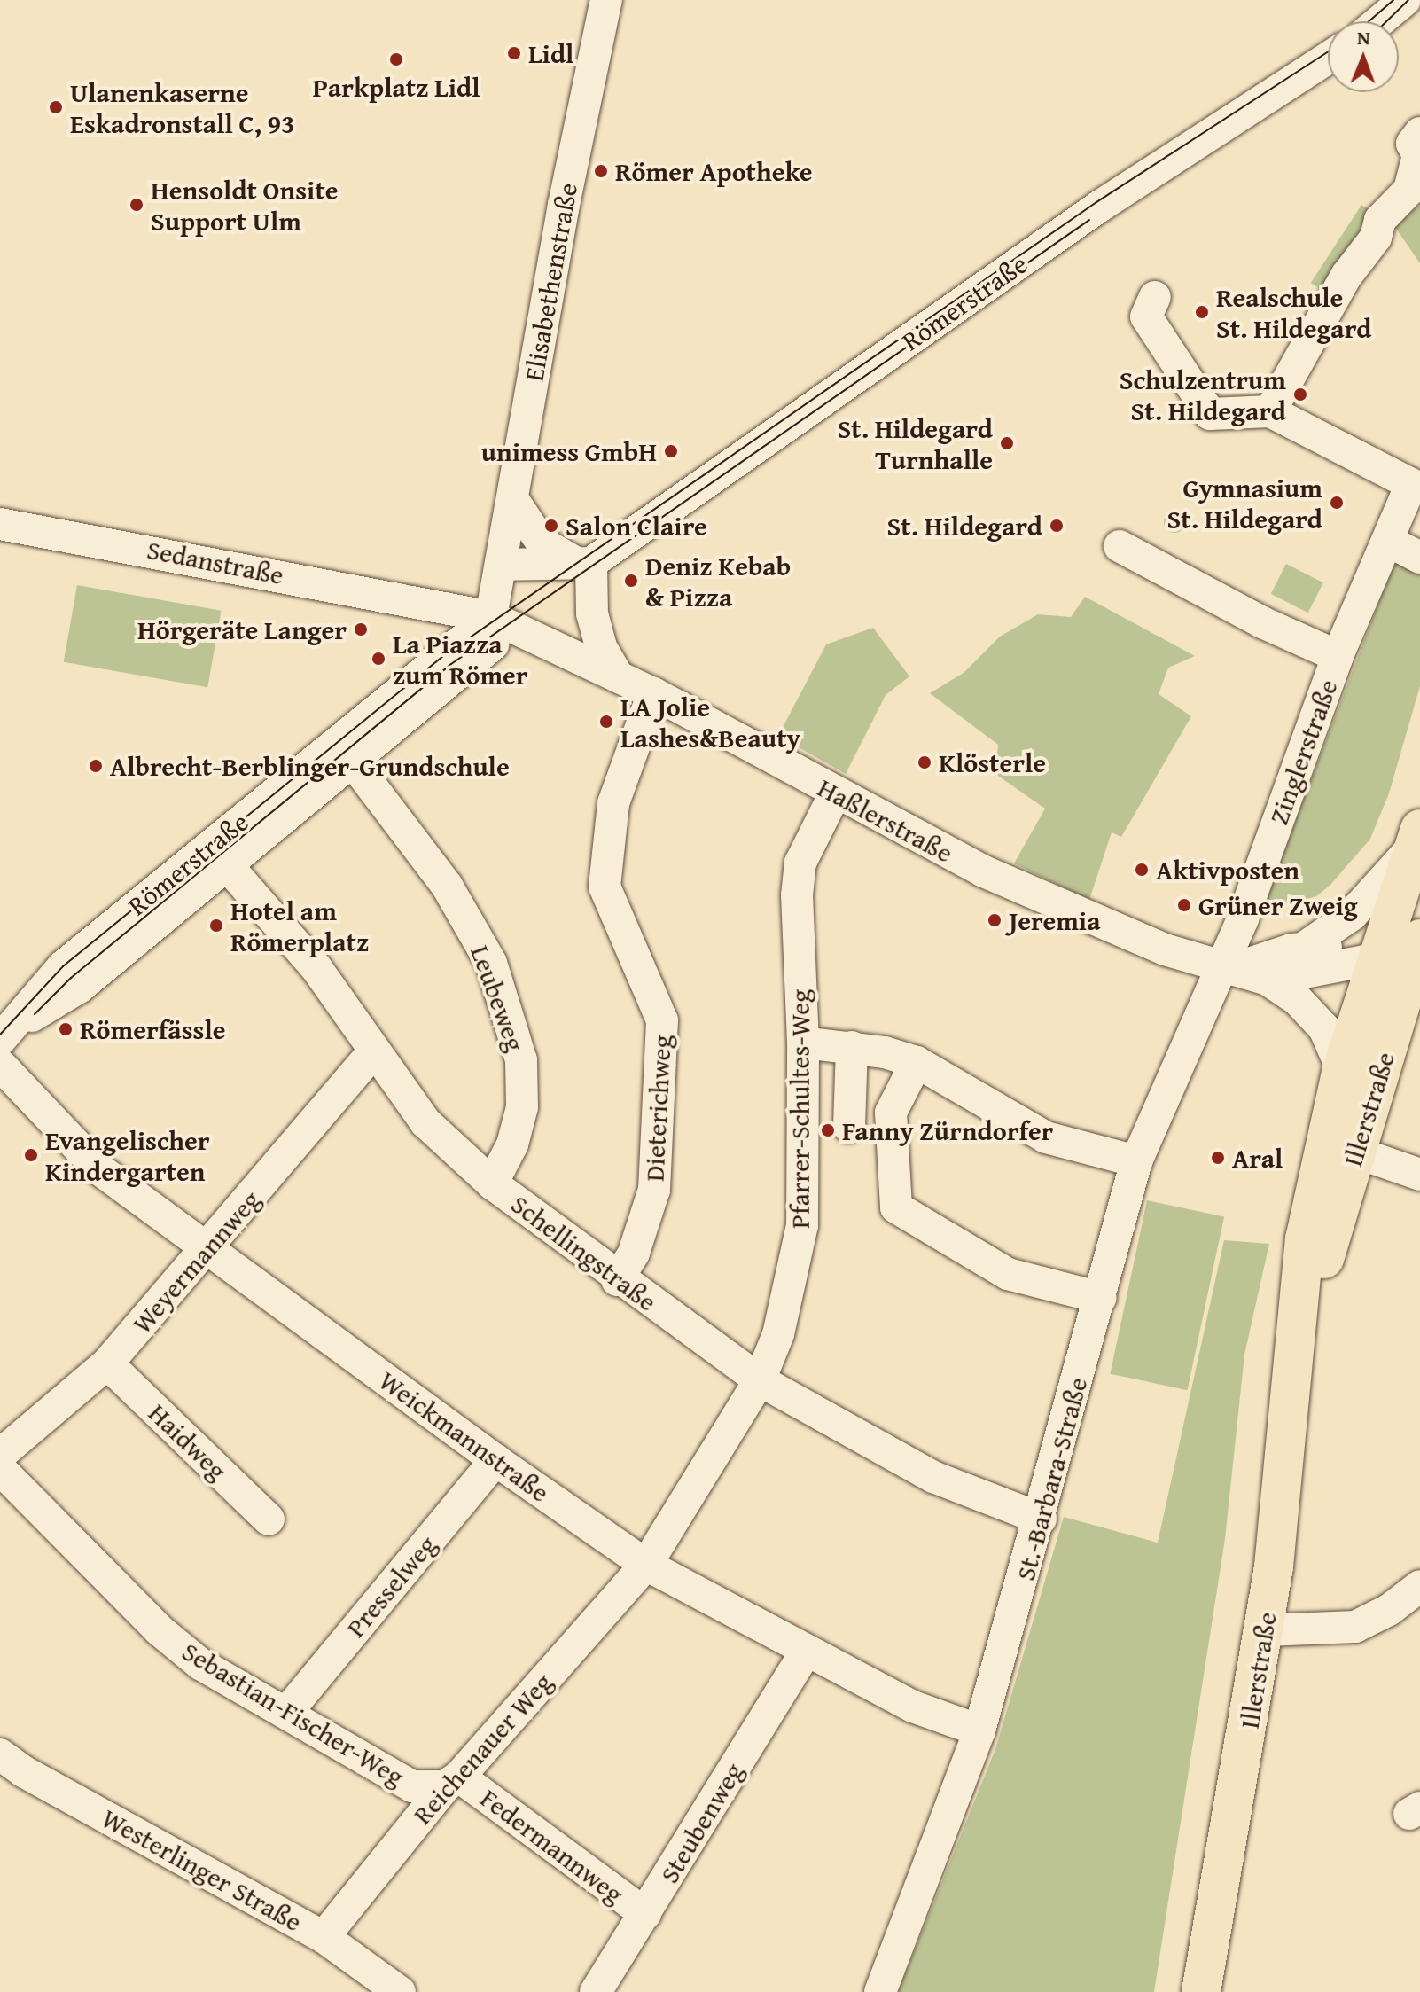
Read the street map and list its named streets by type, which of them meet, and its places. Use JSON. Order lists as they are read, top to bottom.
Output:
{
  "streets": {
    "main road": ["Illerstraße"],
    "street": [
      "Elisabethenstraße",
      "Römerstraße",
      "Sedanstraße",
      "Zinglerstraße",
      "Haßlerstraße",
      "Leubeweg",
      "Dieterichweg",
      "Pfarrer-Schultes-Weg",
      "Schellingstraße",
      "Weyermannweg",
      "Weickmannstraße",
      "Haidweg",
      "St.-Barbara-Straße",
      "Presselweg",
      "Sebastian-Fischer-Weg",
      "Reichenauer Weg",
      "Steubenweg",
      "Federmannweg",
      "Westerlinger Straße"
    ]
  },
  "crossings": [
    ["Elisabethenstraße", "Sedanstraße"],
    ["Elisabethenstraße", "Haßlerstraße"],
    ["Römerstraße", "Leubeweg"],
    ["Römerstraße", "Schellingstraße"],
    ["Sedanstraße", "Haßlerstraße"],
    ["Zinglerstraße", "Haßlerstraße"],
    ["Zinglerstraße", "St.-Barbara-Straße"],
    ["Haßlerstraße", "Dieterichweg"],
    ["Haßlerstraße", "Pfarrer-Schultes-Weg"],
    ["Haßlerstraße", "Illerstraße"],
    ["Haßlerstraße", "St.-Barbara-Straße"],
    ["Leubeweg", "Schellingstraße"],
    ["Dieterichweg", "Schellingstraße"],
    ["Pfarrer-Schultes-Weg", "Schellingstraße"],
    ["Pfarrer-Schultes-Weg", "Weickmannstraße"],
    ["Pfarrer-Schultes-Weg", "Reichenauer Weg"],
    ["Schellingstraße", "Weyermannweg"],
    ["Schellingstraße", "St.-Barbara-Straße"],
    ["Weyermannweg", "Weickmannstraße"],
    ["Weyermannweg", "Haidweg"],
    ["Weickmannstraße", "St.-Barbara-Straße"],
    ["Weickmannstraße", "Presselweg"],
    ["Weickmannstraße", "Reichenauer Weg"],
    ["Weickmannstraße", "Steubenweg"],
    ["Presselweg", "Sebastian-Fischer-Weg"],
    ["Sebastian-Fischer-Weg", "Reichenauer Weg"],
    ["Sebastian-Fischer-Weg", "Federmannweg"],
    ["Reichenauer Weg", "Federmannweg"],
    ["Reichenauer Weg", "Westerlinger Straße"],
    ["Steubenweg", "Federmannweg"]
  ],
  "places": [
    "Lidl",
    "Parkplatz Lidl",
    "Ulanenkaserne Eskadronstall C, 93",
    "Römer Apotheke",
    "Hensoldt Onsite Support Ulm",
    "Realschule St. Hildegard",
    "Schulzentrum St. Hildegard",
    "St. Hildegard Turnhalle",
    "unimess GmbH",
    "Gymnasium St. Hildegard",
    "Salon Claire",
    "St. Hildegard",
    "Deniz Kebab & Pizza",
    "Hörgeräte Langer",
    "La Piazza zum Römer",
    "LA Jolie Lashes&Beauty",
    "Klösterle",
    "Albrecht-Berblinger-Grundschule",
    "Aktivposten",
    "Grüner Zweig",
    "Jeremia",
    "Hotel am Römerplatz",
    "Römerfässle",
    "Fanny Zürndorfer",
    "Evangelischer Kindergarten",
    "Aral"
  ],
  "north": "top"
}
